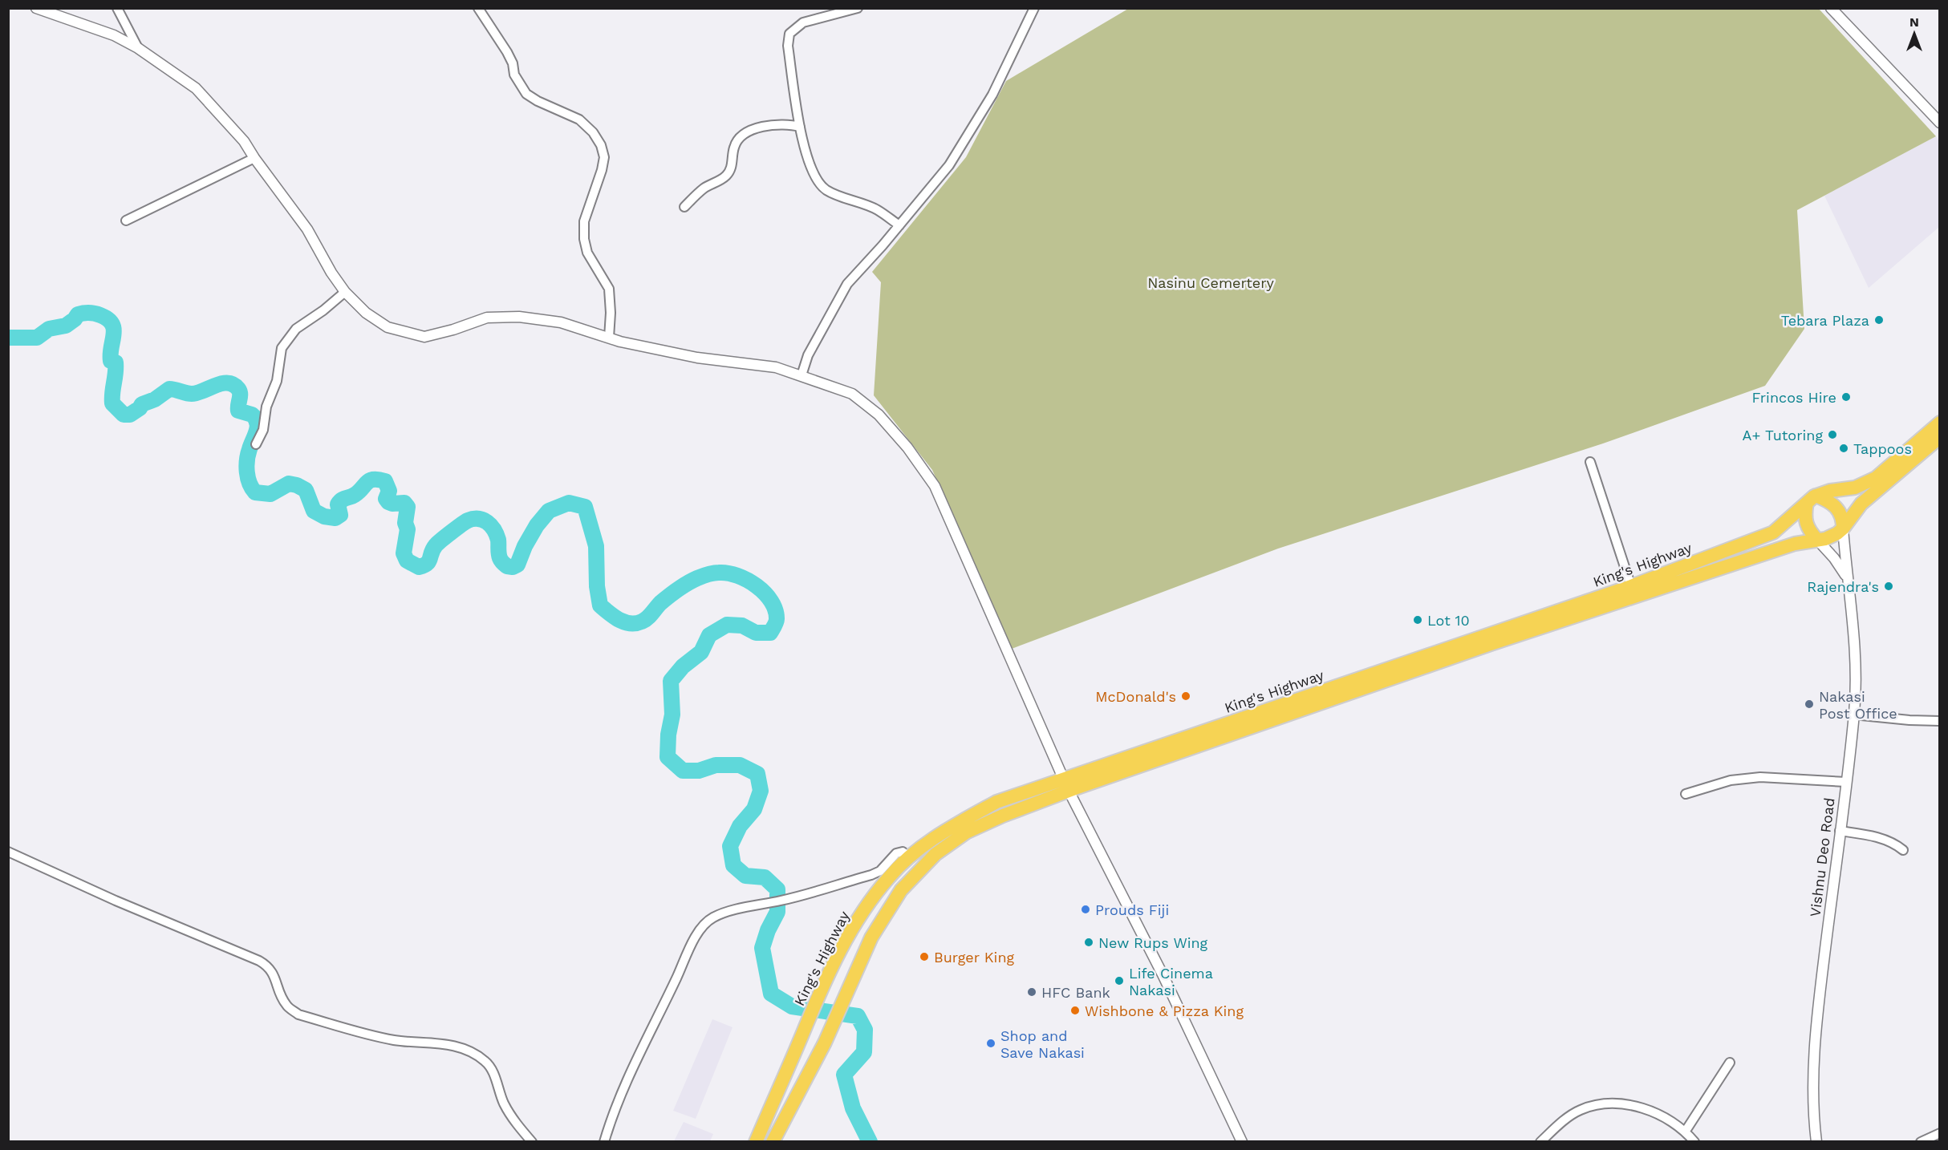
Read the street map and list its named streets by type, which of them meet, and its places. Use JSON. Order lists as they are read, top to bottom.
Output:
{
  "streets": {
    "highway": ["King's Highway"],
    "street": ["Vishnu Deo Road"]
  },
  "crossings": [
    ["King's Highway", "Vishnu Deo Road"]
  ],
  "parks": ["Nasinu Cemertery"],
  "places": [
    "Tebara Plaza",
    "Frincos Hire",
    "A+ Tutoring",
    "Tappoos",
    "Rajendra's",
    "Lot 10",
    "McDonald's",
    "Nakasi Post Office",
    "Prouds Fiji",
    "New Rups Wing",
    "Burger King",
    "Life Cinema Nakasi",
    "HFC Bank",
    "Wishbone & Pizza King",
    "Shop and Save Nakasi"
  ],
  "north": "top"
}
